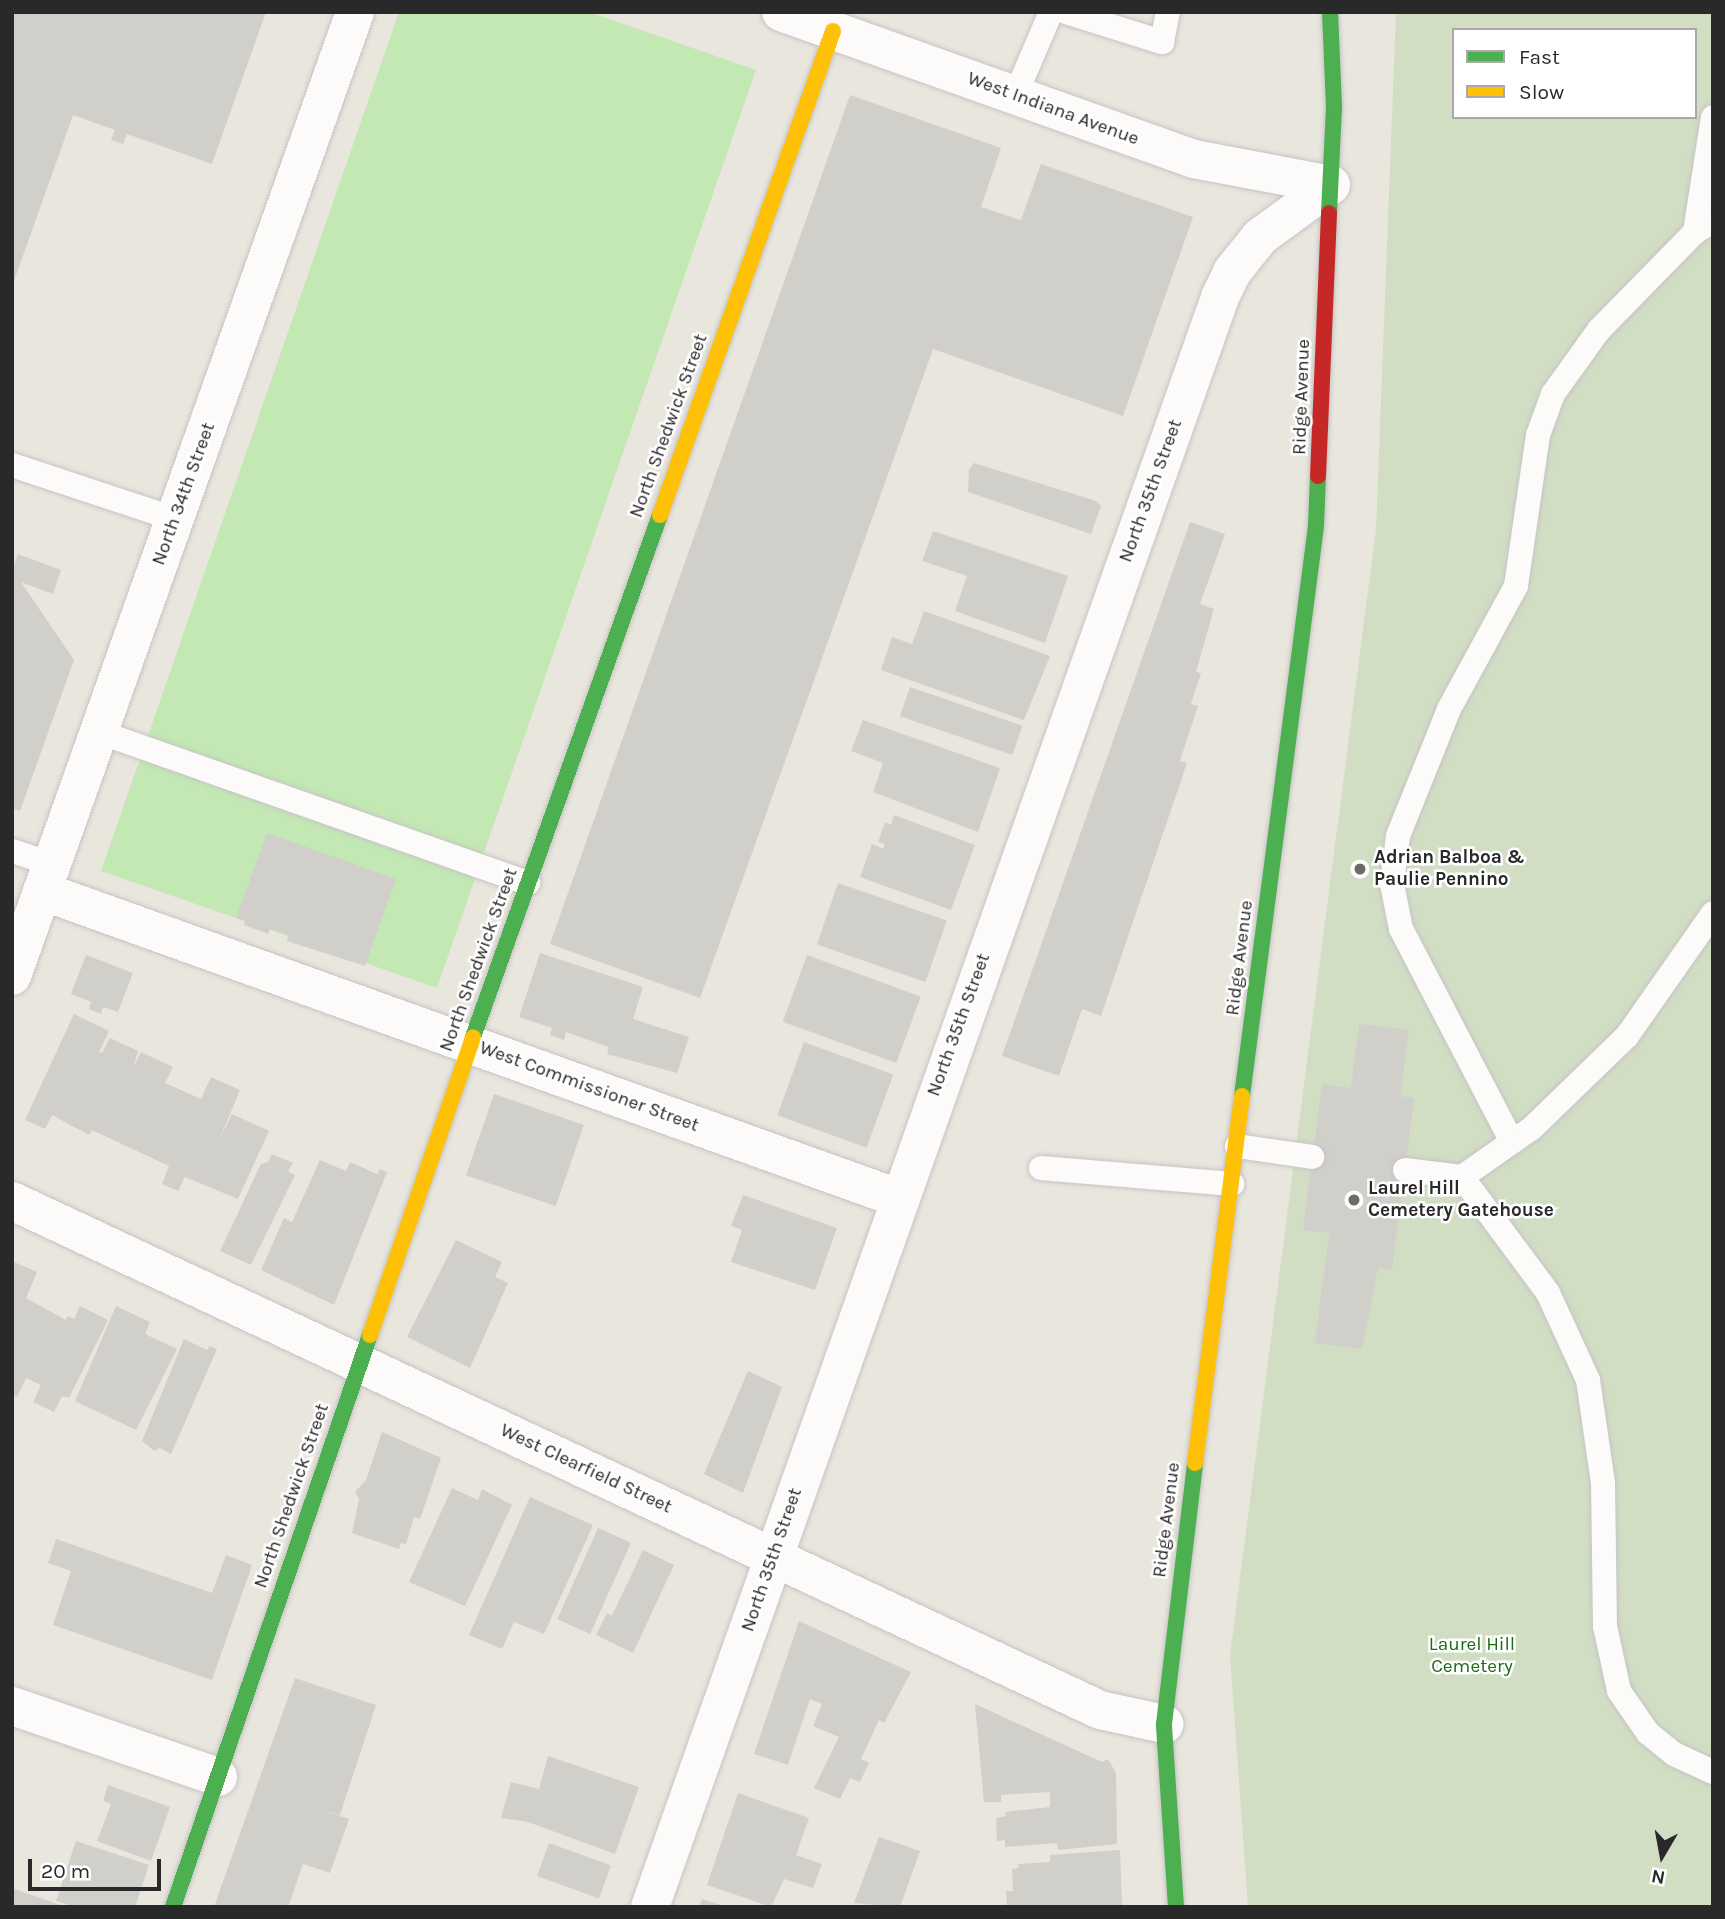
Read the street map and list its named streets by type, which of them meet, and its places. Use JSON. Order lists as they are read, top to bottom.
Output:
{
  "streets": {
    "street": [
      "West Indiana Avenue",
      "Ridge Avenue",
      "North Shedwick Street",
      "North 35th Street",
      "North 34th Street",
      "West Commissioner Street",
      "West Clearfield Street"
    ]
  },
  "crossings": [
    ["West Indiana Avenue", "Ridge Avenue"],
    ["West Indiana Avenue", "North Shedwick Street"],
    ["West Indiana Avenue", "North 35th Street"],
    ["Ridge Avenue", "North 35th Street"],
    ["Ridge Avenue", "West Clearfield Street"],
    ["North Shedwick Street", "West Commissioner Street"],
    ["North Shedwick Street", "West Clearfield Street"],
    ["North 35th Street", "West Commissioner Street"],
    ["North 35th Street", "West Clearfield Street"],
    ["North 34th Street", "West Commissioner Street"]
  ],
  "parks": ["Laurel Hill Cemetery"],
  "places": ["Adrian Balboa & Paulie Pennino", "Laurel Hill Cemetery Gatehouse"],
  "legend": ["Fast", "Slow"],
  "scale_bar": "20 m",
  "north": "bottom"
}
